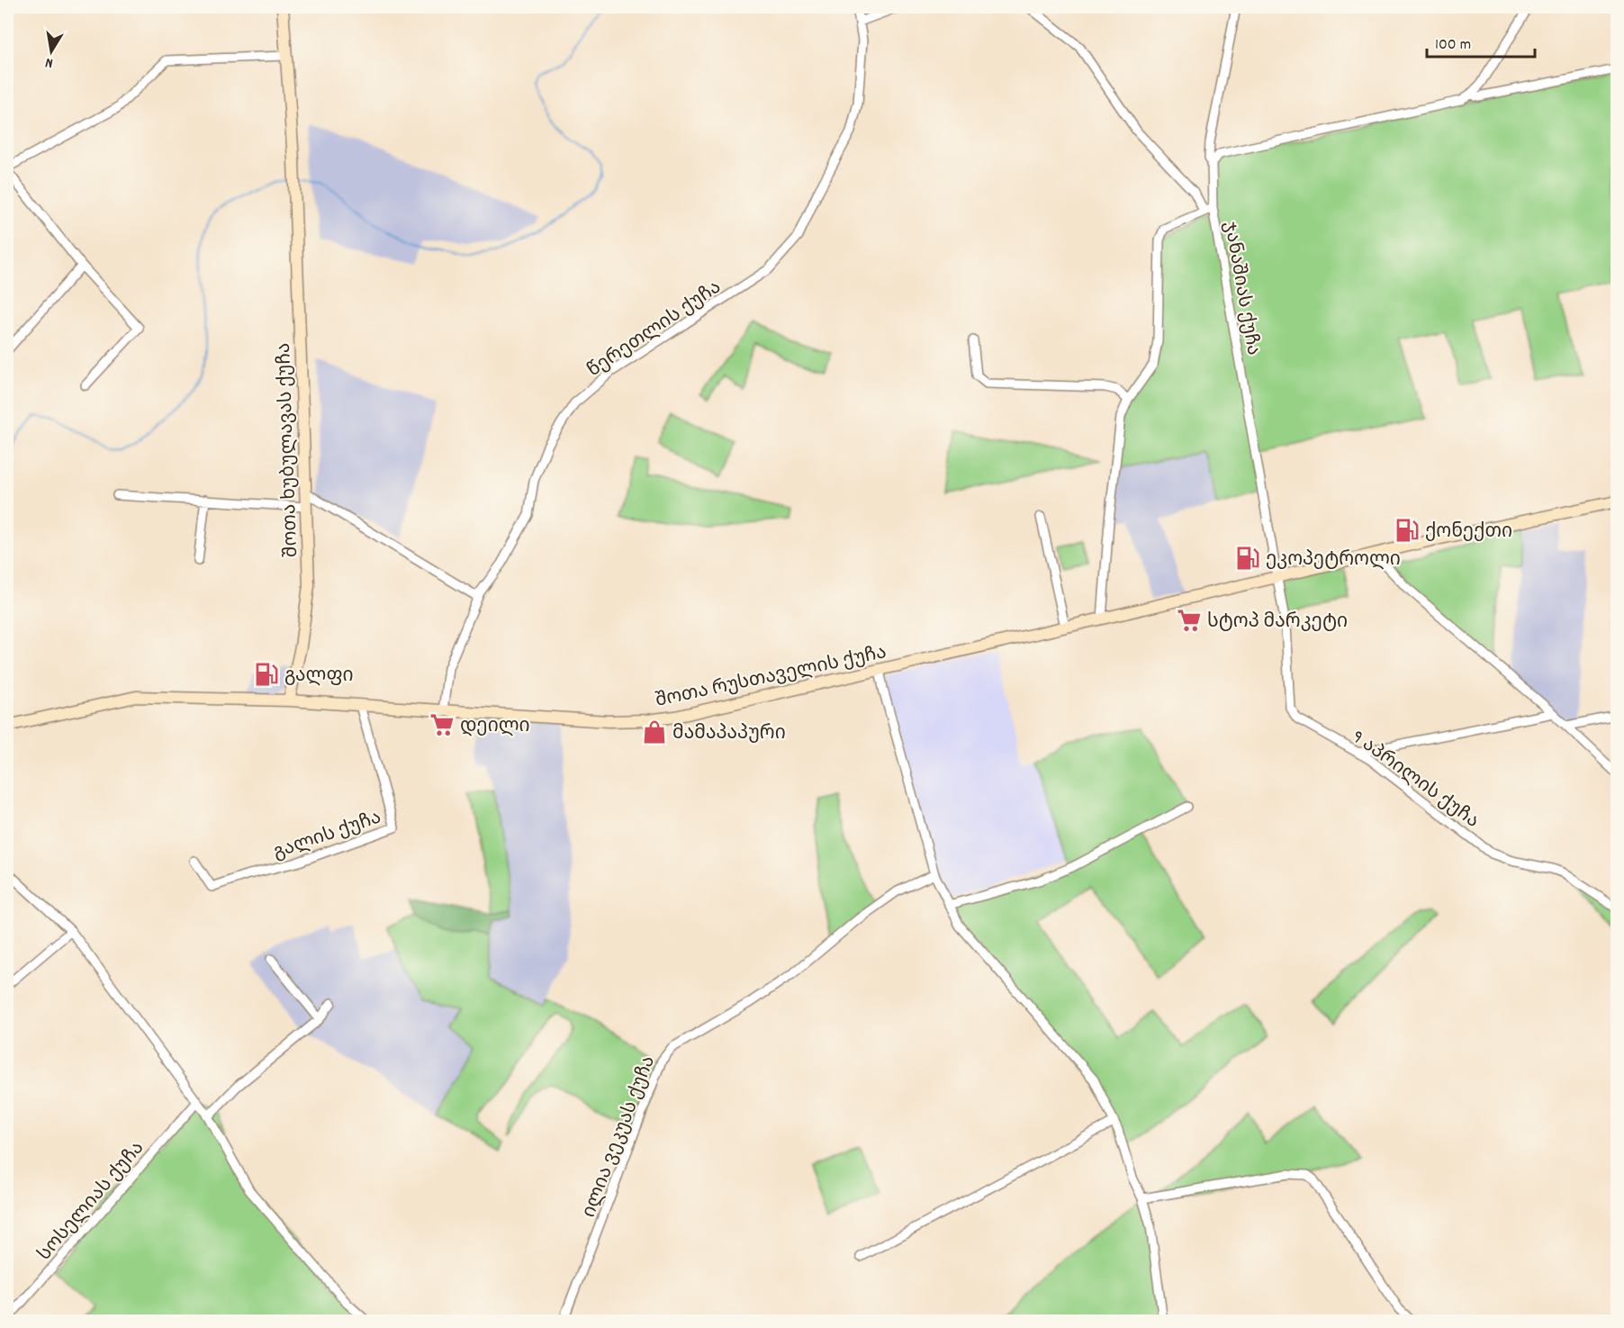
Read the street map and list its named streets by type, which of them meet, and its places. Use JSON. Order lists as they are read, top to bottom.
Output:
{
  "streets": {
    "main road": ["შოთა ხუბულავას ქუჩა", "შოთა რუსთაველის ქუჩა"],
    "street": [
      "ჯანაშიას ქუჩა",
      "წერეთლის ქუჩა",
      "9 აპრილის ქუჩა",
      "გალის ქუჩა",
      "ილია ვეკუას ქუჩა",
      "სოსელიას ქუჩა"
    ]
  },
  "crossings": [
    ["ჯანაშიას ქუჩა", "შოთა რუსთაველის ქუჩა"],
    ["ჯანაშიას ქუჩა", "9 აპრილის ქუჩა"],
    ["წერეთლის ქუჩა", "შოთა რუსთაველის ქუჩა"],
    ["შოთა ხუბულავას ქუჩა", "შოთა რუსთაველის ქუჩა"],
    ["შოთა რუსთაველის ქუჩა", "9 აპრილის ქუჩა"],
    ["შოთა რუსთაველის ქუჩა", "გალის ქუჩა"]
  ],
  "places": {
    "fuel station": ["ქონექთი", "ეკოპეტროლი", "გალფი"],
    "supermarket": ["სტოპ მარკეტი", "დეილი"],
    "shop": ["მამაპაპური"]
  },
  "scale_bar": "100 m",
  "north": "bottom"
}
